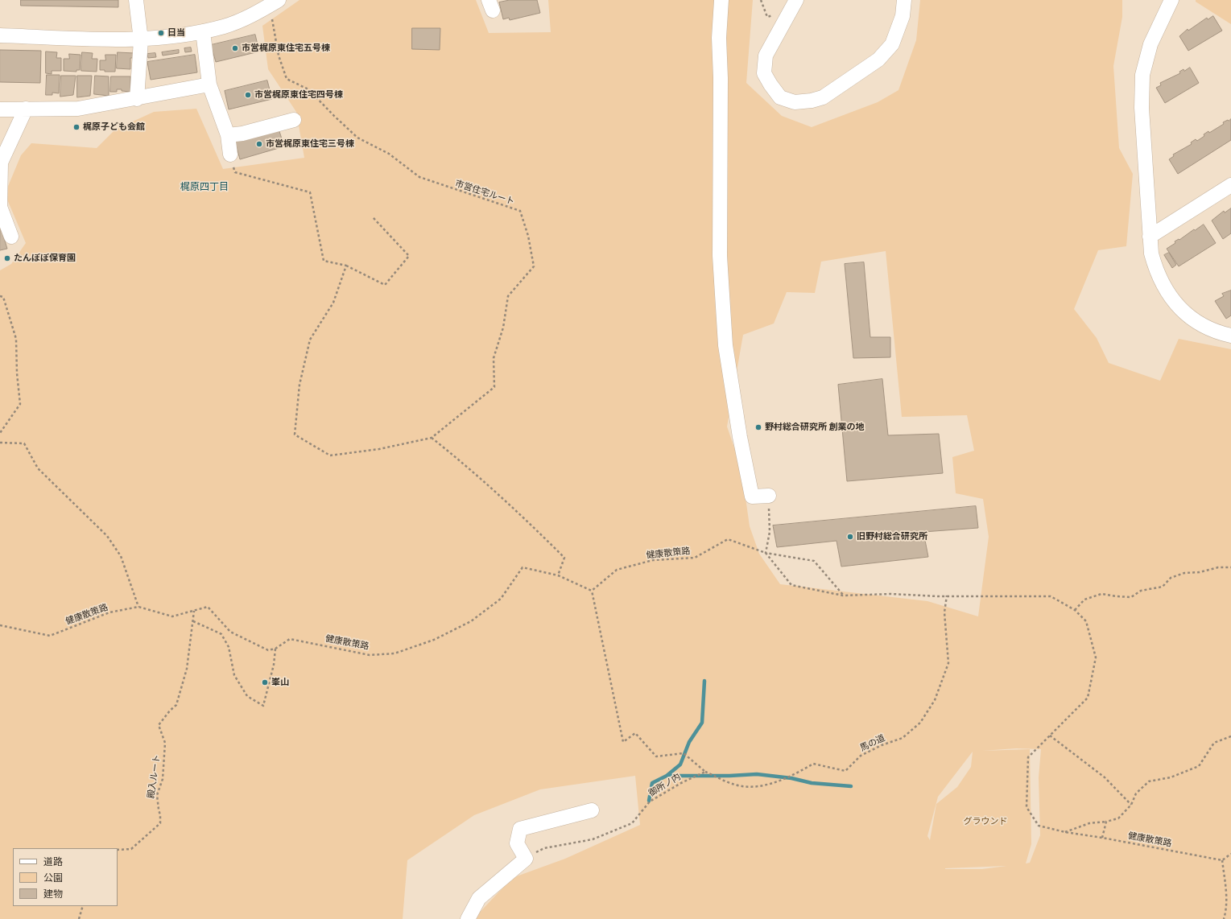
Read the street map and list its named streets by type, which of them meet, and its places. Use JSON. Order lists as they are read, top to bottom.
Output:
{
  "streets": {
    "path": [
      "市営住宅ルート",
      "健康散策路",
      "馬の道",
      "殿入ルート",
      "御所ノ内"
    ]
  },
  "crossings": [
    ["健康散策路", "馬の道"],
    ["健康散策路", "殿入ルート"],
    ["馬の道", "御所ノ内"]
  ],
  "districts": ["梶原四丁目"],
  "parks": ["グラウンド"],
  "places": [
    "日当",
    "市営梶原東住宅五号棟",
    "市営梶原東住宅四号棟",
    "梶原子ども会館",
    "市営梶原東住宅三号棟",
    "たんぽぽ保育園",
    "野村総合研究所 創業の地",
    "旧野村総合研究所",
    "峯山"
  ],
  "legend": ["道路", "公園", "建物"]
}
